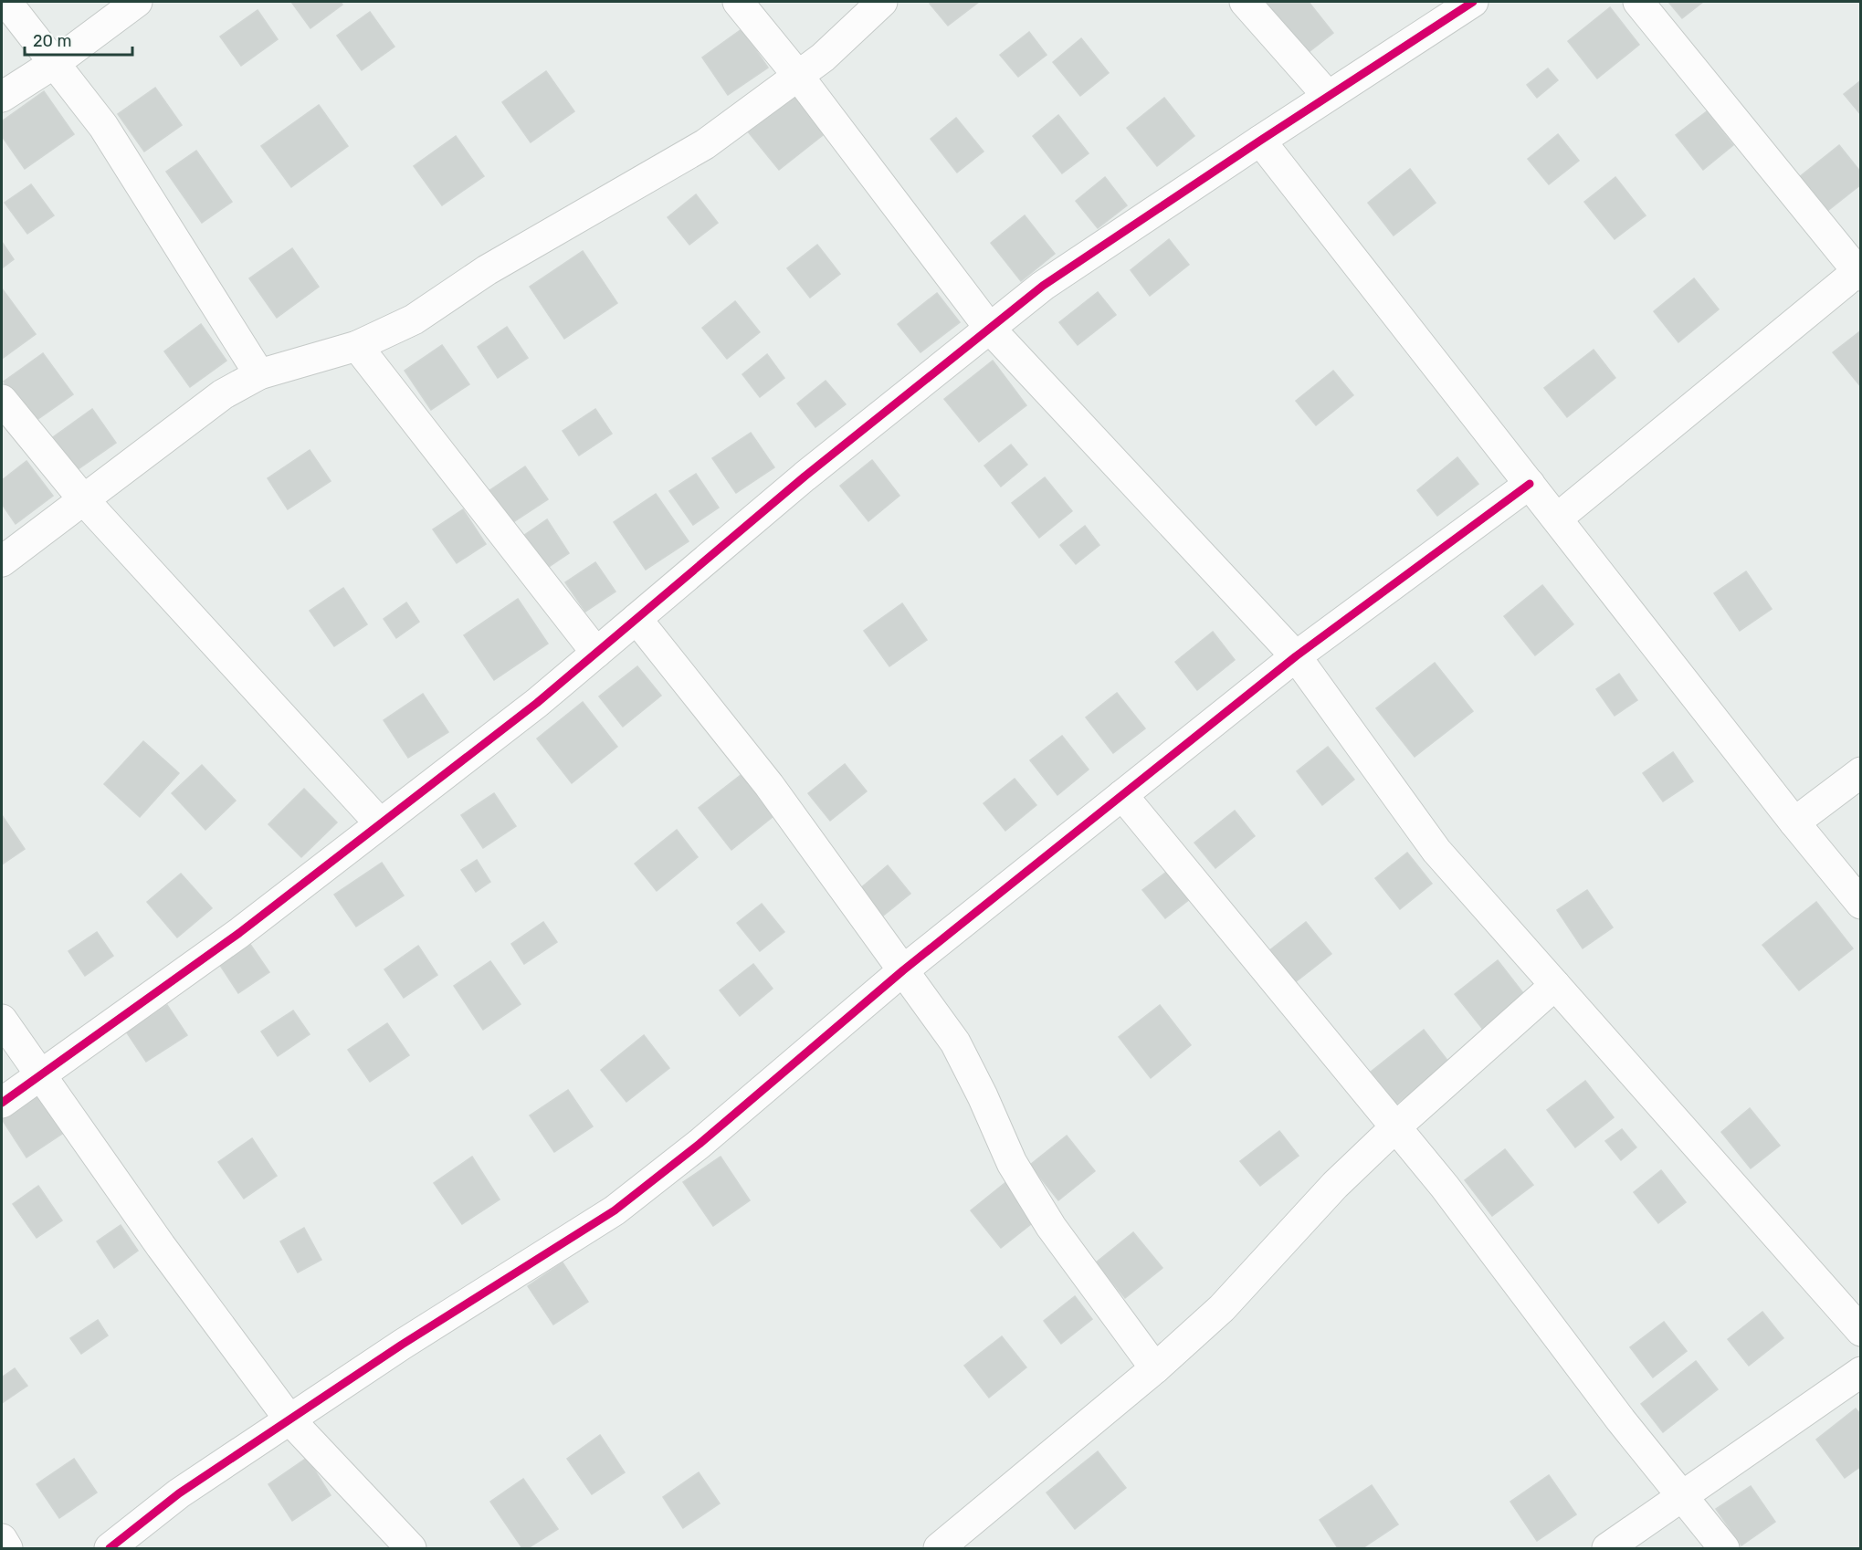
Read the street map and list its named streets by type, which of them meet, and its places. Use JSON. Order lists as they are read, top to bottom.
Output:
{
  "scale_bar": "20 m"
}
